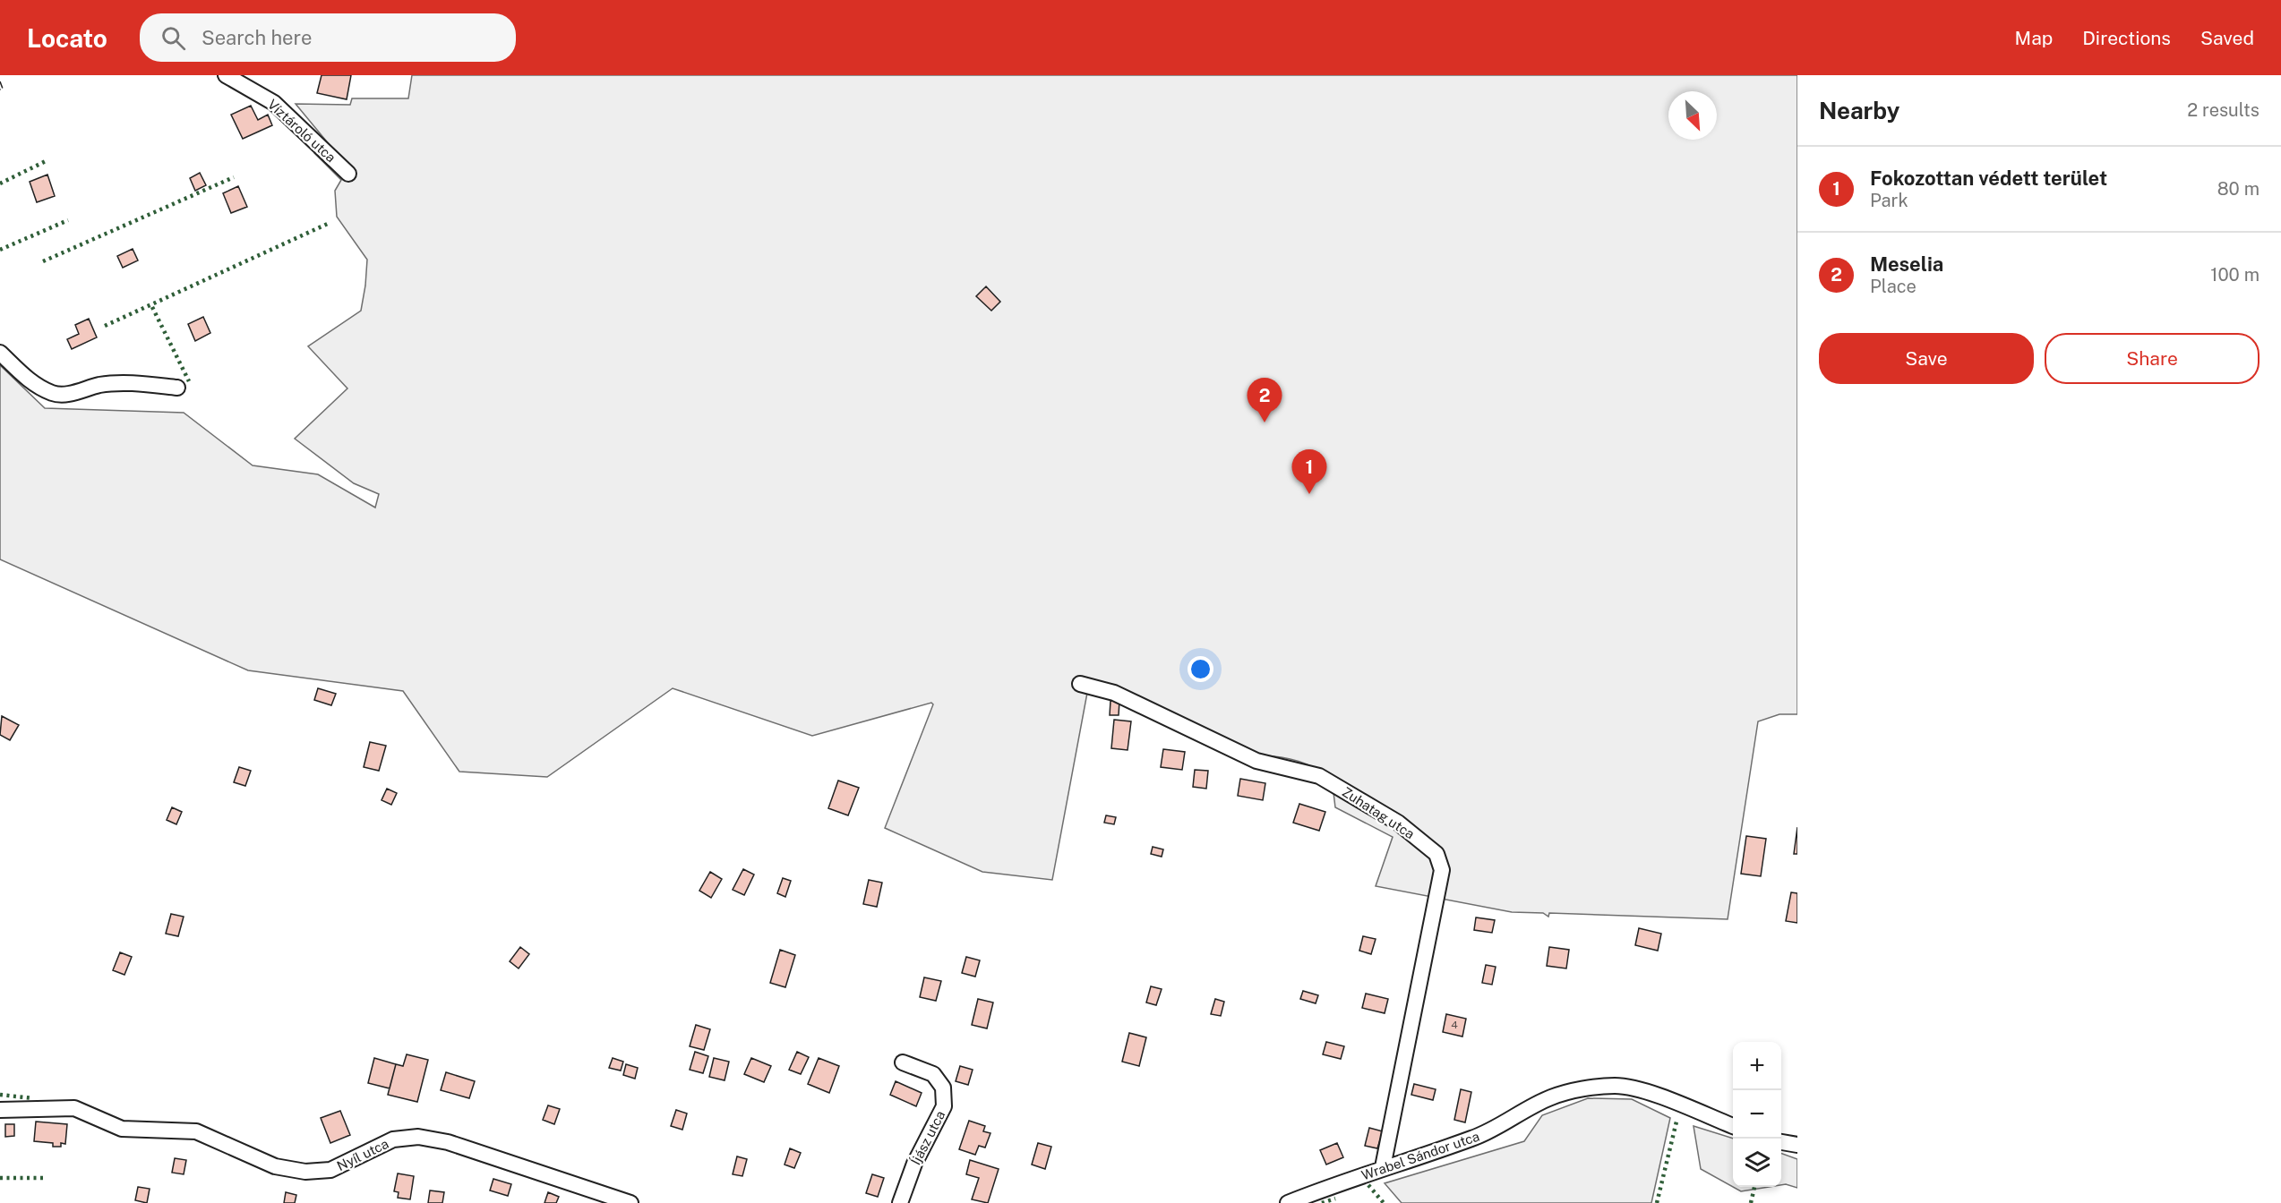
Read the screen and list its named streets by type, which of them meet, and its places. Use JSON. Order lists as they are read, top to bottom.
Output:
{
  "streets": {
    "street": [
      "Víztároló utca",
      "Zuhatag utca",
      "Íjász utca",
      "Nyíl utca",
      "Wrabel Sándor utca"
    ]
  },
  "crossings": [
    ["Zuhatag utca", "Wrabel Sándor utca"]
  ],
  "house_numbers": ["4"],
  "north": "bottom right",
  "page": {
    "header": "Locato",
    "search": "Search here",
    "nav": ["Map", "Directions", "Saved"],
    "heading": ["Nearby", "2 results"],
    "list": [
      {
        "mark": "1",
        "name": "Fokozottan védett terület",
        "note": "Park",
        "value": "80 m"
      },
      {
        "mark": "2",
        "name": "Meselia",
        "note": "Place",
        "value": "100 m"
      }
    ],
    "buttons": ["Save", "Share"],
    "pins": ["2", "1"],
    "map_buttons": ["+", "−"]
  }
}
